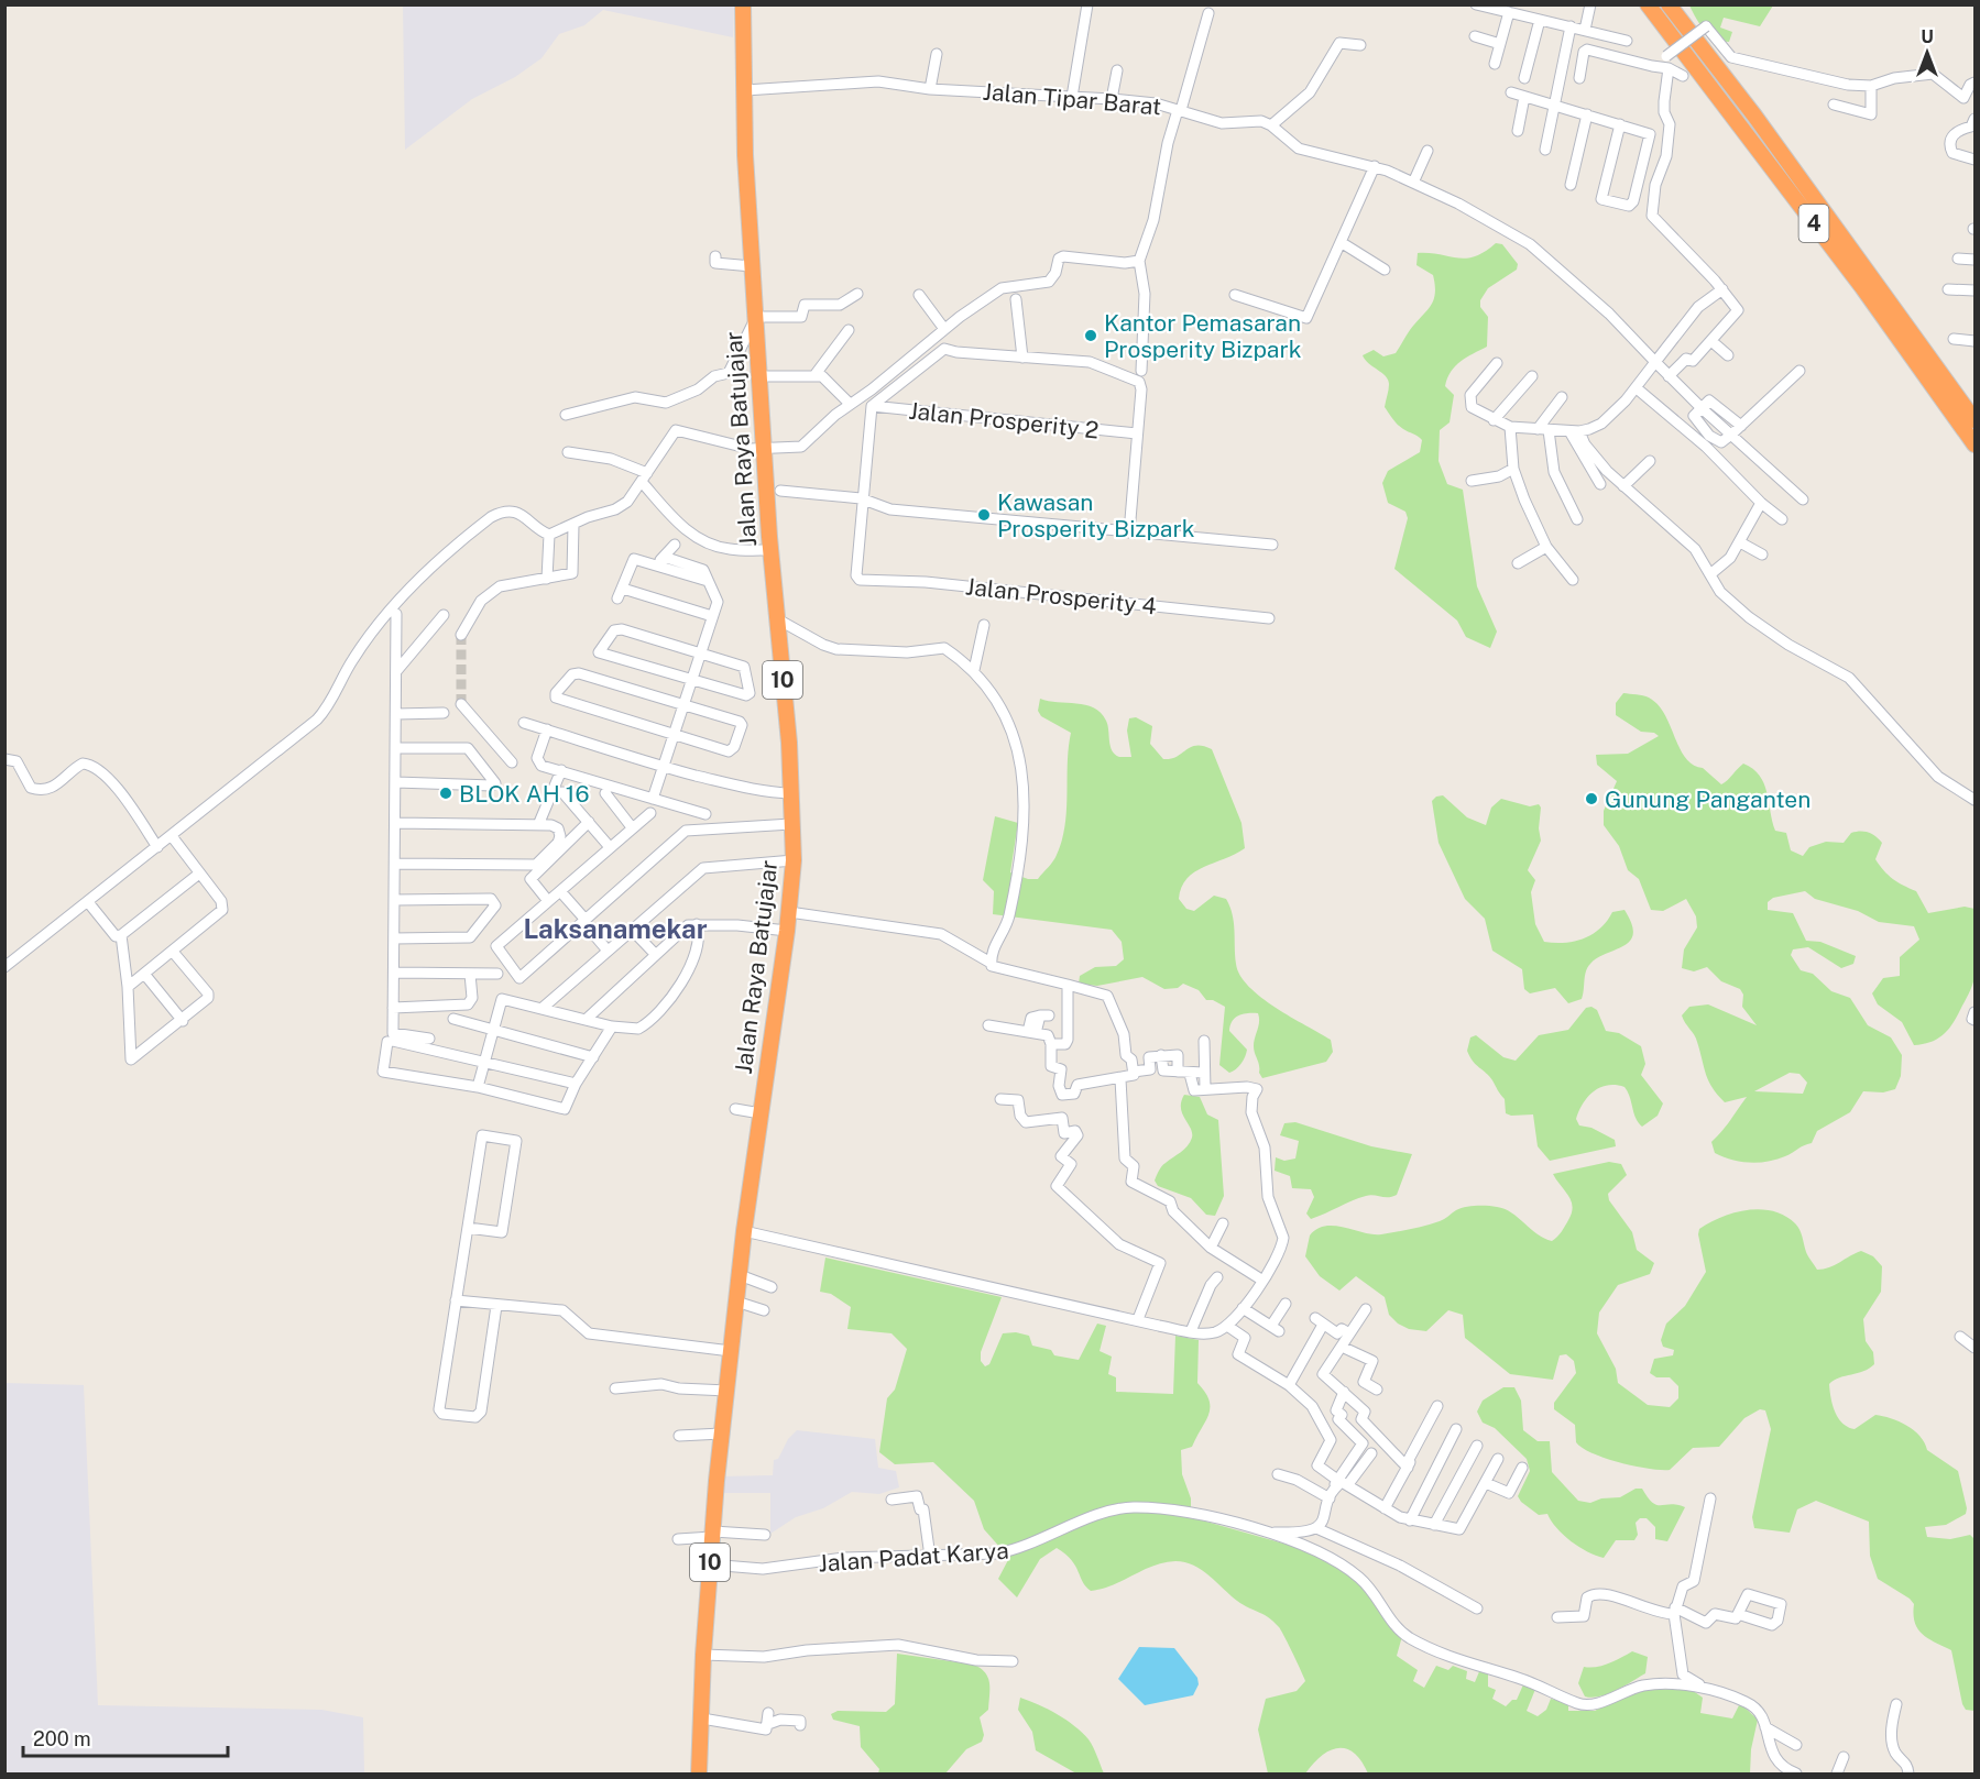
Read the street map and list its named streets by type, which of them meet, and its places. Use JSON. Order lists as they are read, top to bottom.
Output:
{
  "streets": {
    "highway": ["4", "Jalan Raya Batujajar", "10"],
    "street": [
      "Jalan Tipar Barat",
      "Jalan Prosperity 2",
      "Jalan Prosperity 4",
      "Jalan Padat Karya"
    ]
  },
  "crossings": [
    ["Jalan Tipar Barat", "Jalan Raya Batujajar"],
    ["Jalan Raya Batujajar", "Jalan Padat Karya"]
  ],
  "districts": ["Laksanamekar"],
  "places": [
    "Kantor Pemasaran Prosperity Bizpark",
    "Kawasan Prosperity Bizpark",
    "BLOK AH 16",
    "Gunung Panganten"
  ],
  "scale_bar": "200 m",
  "north": "top"
}
